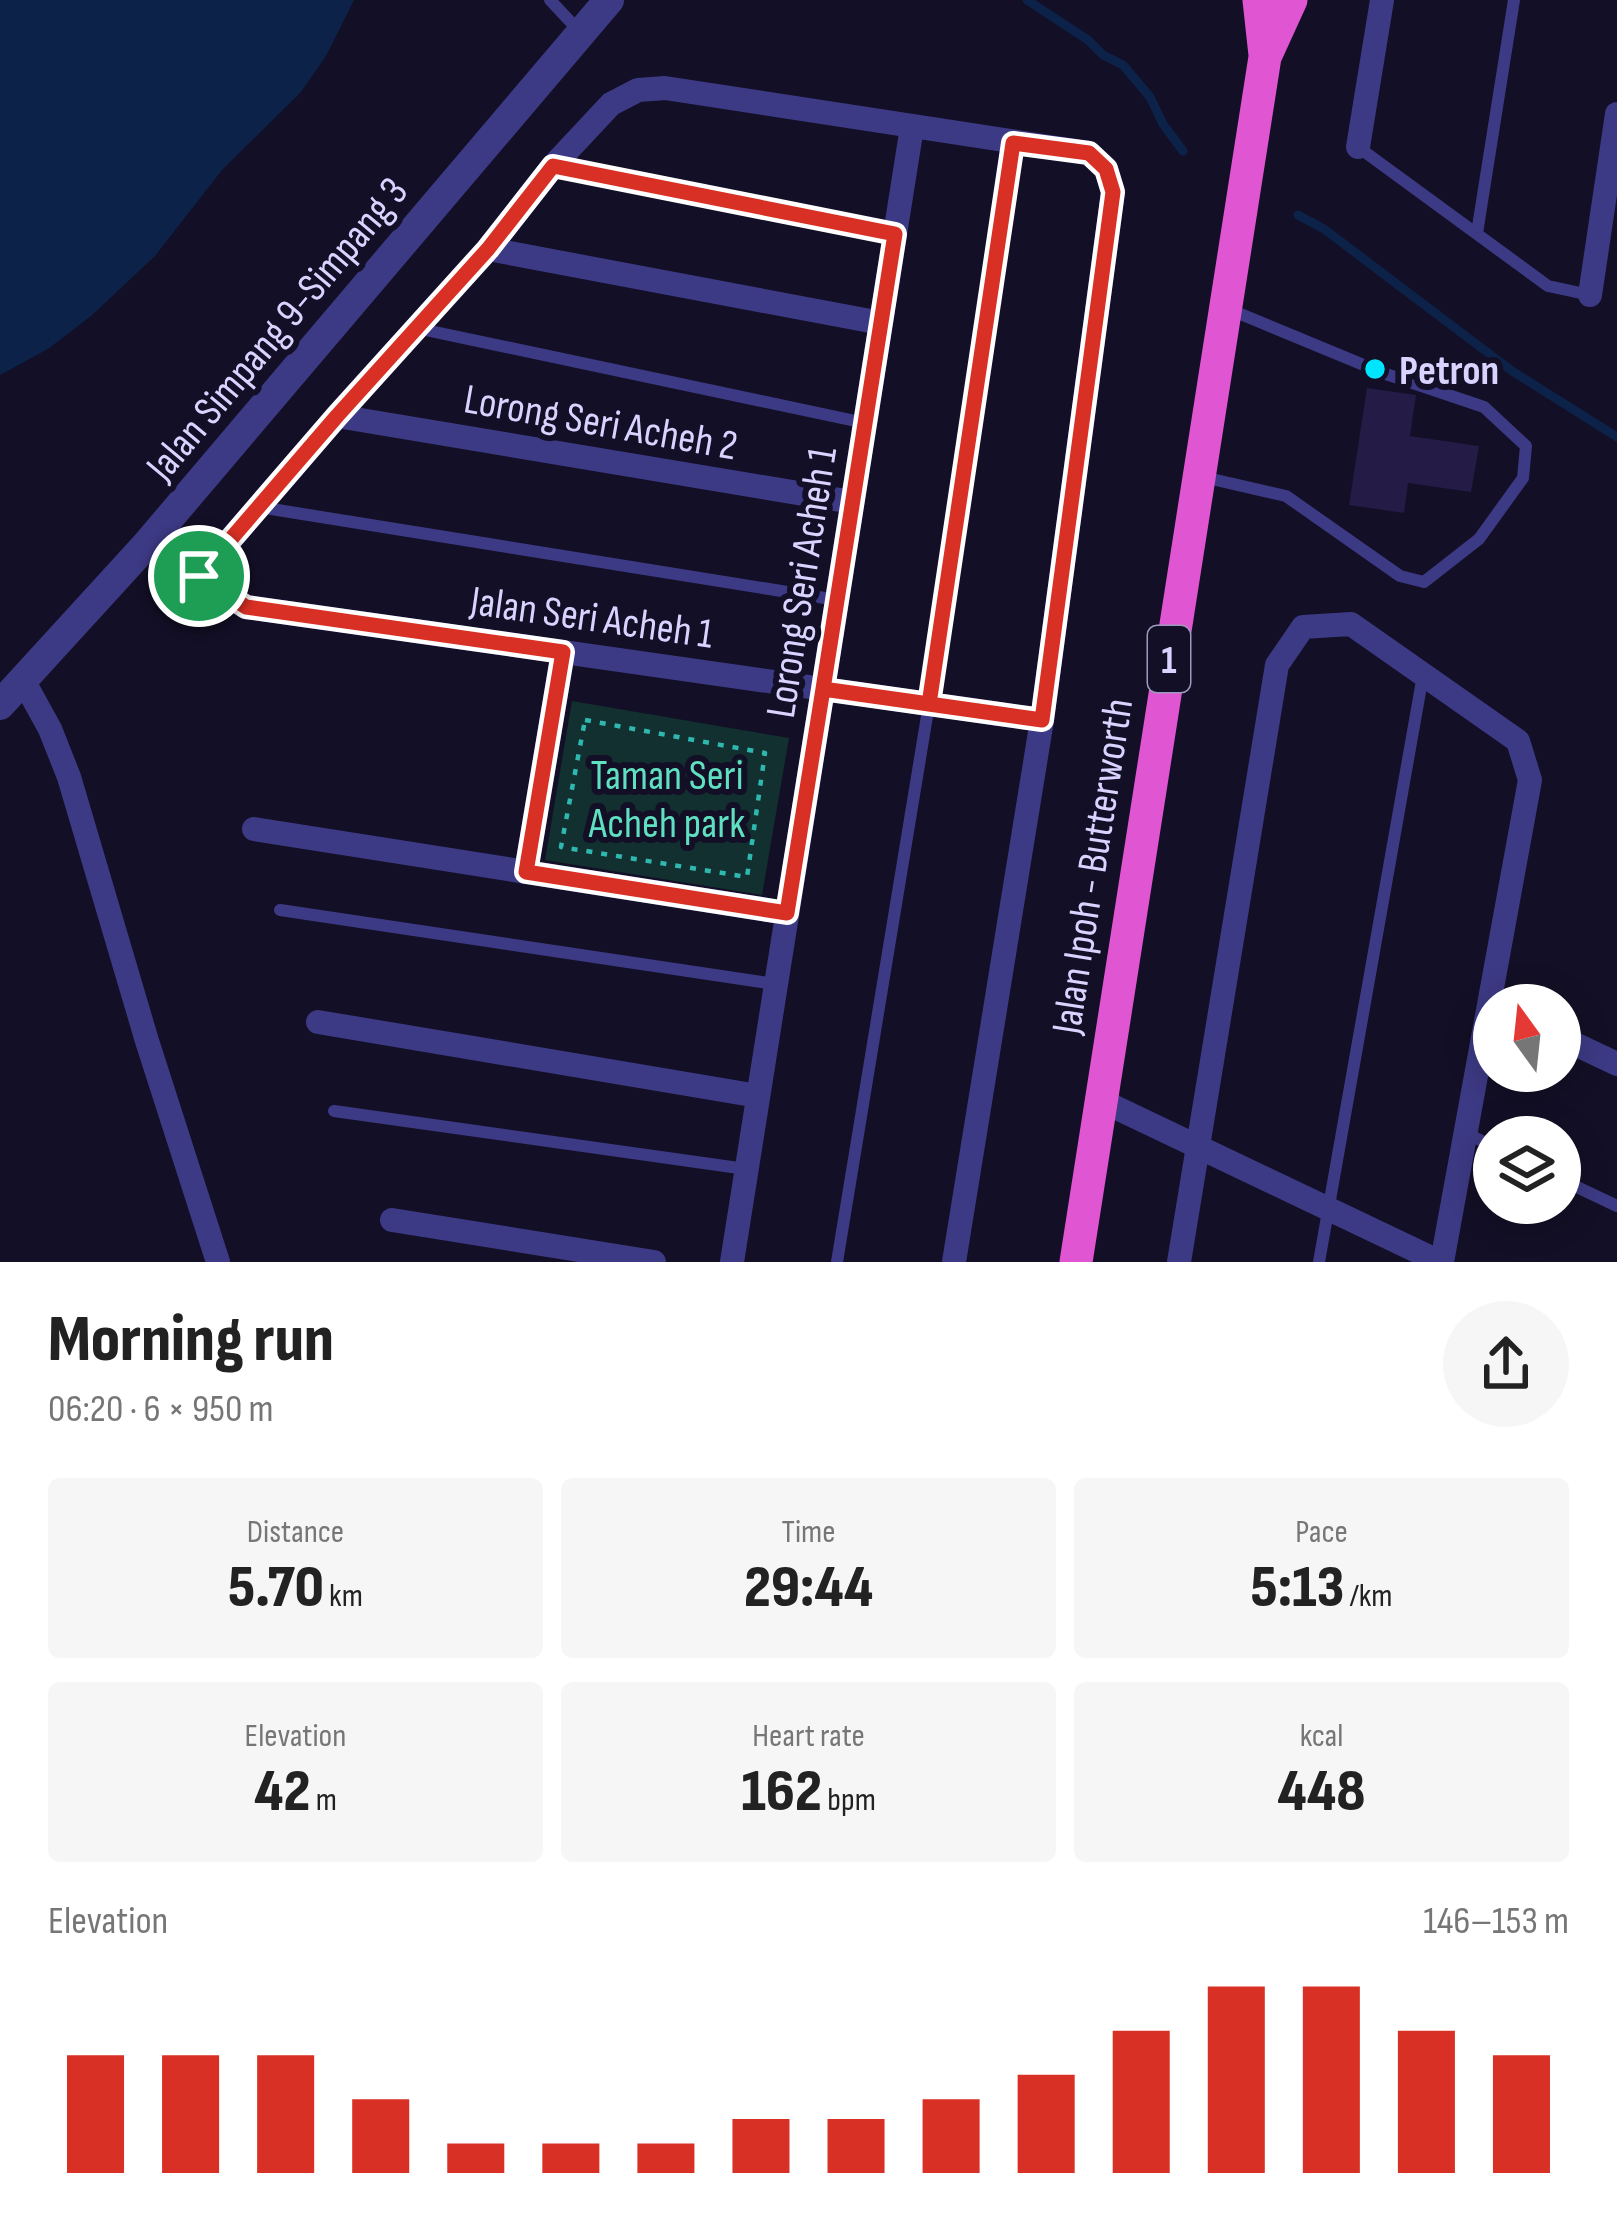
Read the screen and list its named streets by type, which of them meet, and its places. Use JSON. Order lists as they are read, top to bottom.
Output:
{
  "streets": {
    "highway": ["1", "Jalan Ipoh - Butterworth"],
    "street": [
      "Jalan Simpang 9-Simpang 3",
      "Lorong Seri Acheh 2",
      "Lorong Seri Acheh 1",
      "Jalan Seri Acheh 1"
    ]
  },
  "crossings": [
    ["Jalan Simpang 9-Simpang 3", "Jalan Seri Acheh 1"],
    ["Lorong Seri Acheh 2", "Lorong Seri Acheh 1"],
    ["Lorong Seri Acheh 1", "Jalan Seri Acheh 1"]
  ],
  "parks": ["Taman Seri Acheh park"],
  "places": ["Petron"],
  "north": "top",
  "page": {
    "heading": ["Morning run", "06:20 · 6 × 950 m"],
    "stats": [
      ["Distance", "5.70 km"],
      ["Time", "29:44"],
      ["Pace", "5:13 /km"],
      ["Elevation", "42 m"],
      ["Heart rate", "162 bpm"],
      ["kcal", "448"]
    ],
    "chart": ["Elevation", "146–153 m"]
  }
}
